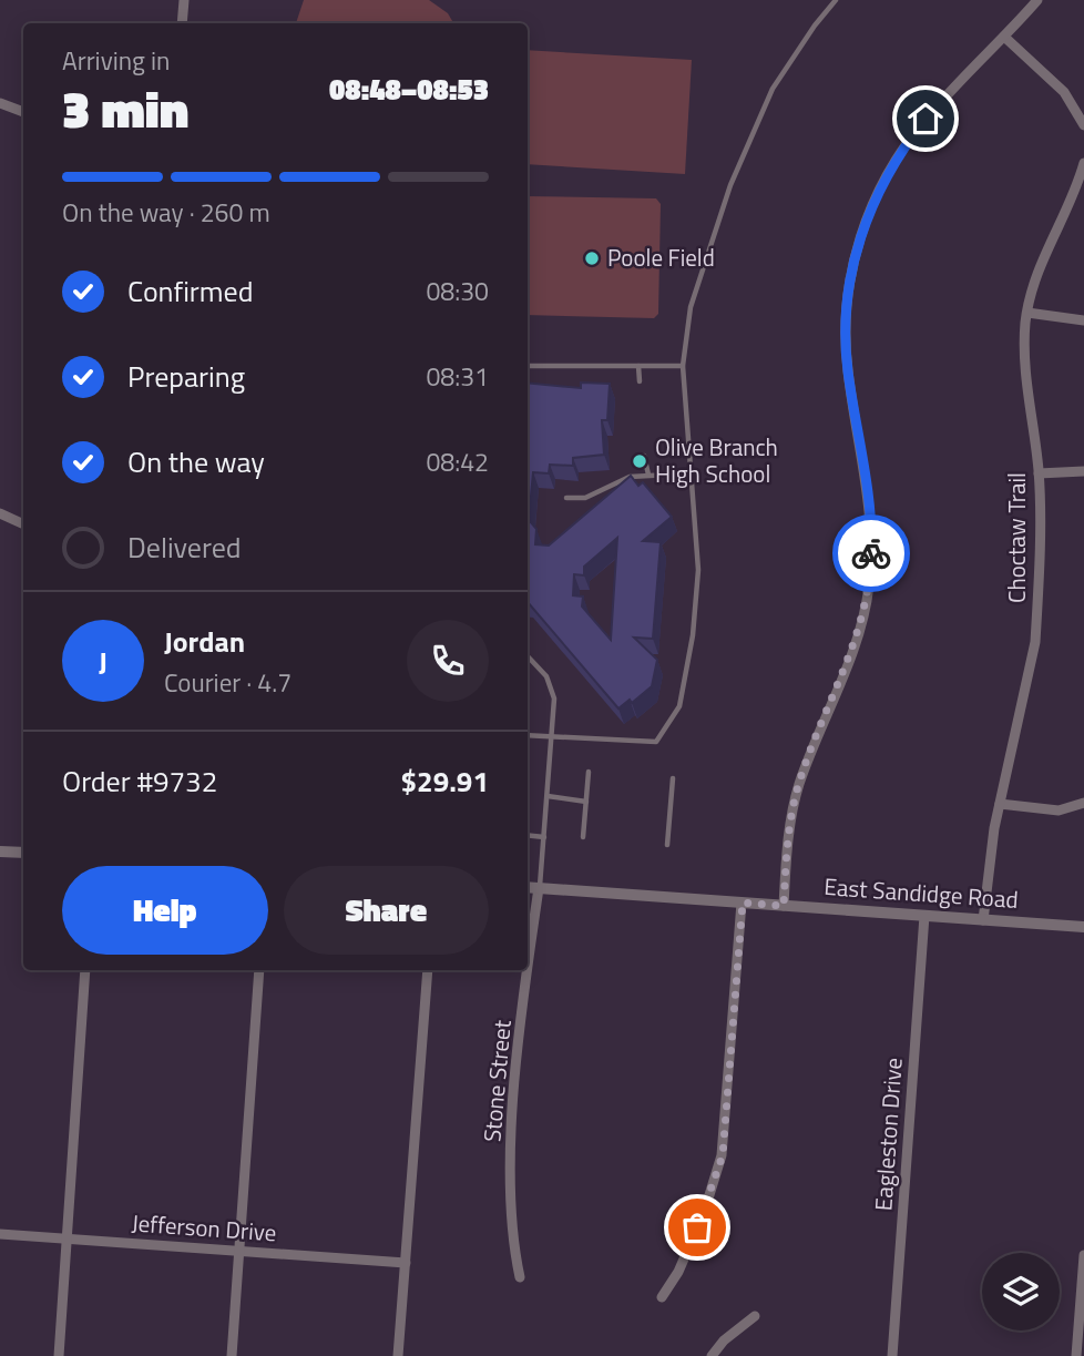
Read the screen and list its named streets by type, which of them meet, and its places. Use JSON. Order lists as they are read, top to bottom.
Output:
{
  "streets": {
    "street": [
      "Choctaw Trail",
      "East Sandidge Road",
      "Stone Street",
      "Eagleston Drive",
      "Jefferson Drive"
    ]
  },
  "crossings": [
    ["Choctaw Trail", "East Sandidge Road"],
    ["East Sandidge Road", "Stone Street"],
    ["East Sandidge Road", "Eagleston Drive"]
  ],
  "places": ["Poole Field", "Olive Branch High School"],
  "page": {
    "heading": ["3 min", "Arriving in", "08:48–08:53"],
    "panel": [
      "Jordan",
      "Courier · 4.7",
      "Order #9732",
      "$29.91"
    ],
    "bar": "On the way · 260 m",
    "list": [
      ["Confirmed", "08:30"],
      ["Preparing", "08:31"],
      ["On the way", "08:42"],
      "Delivered"
    ],
    "round": "J",
    "buttons": ["Help", "Share"]
  }
}
